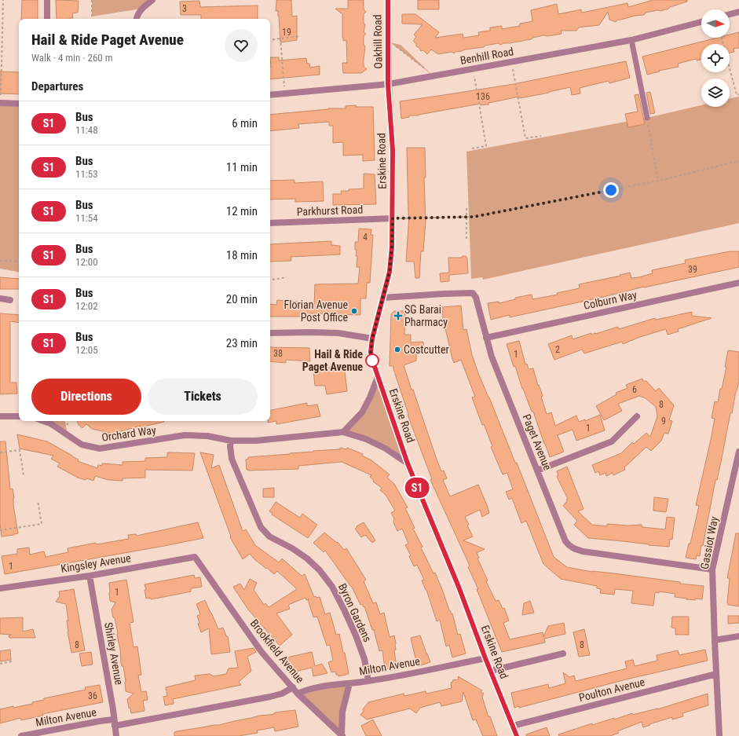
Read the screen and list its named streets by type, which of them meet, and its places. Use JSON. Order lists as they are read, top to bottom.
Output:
{
  "streets": {
    "street": [
      "Oakhill Road",
      "Benhill Road",
      "Erskine Road",
      "Parkhurst Road",
      "Colburn Way",
      "Orchard Way",
      "Paget Avenue",
      "Gassiot Way",
      "Kingsley Avenue",
      "Byron Gardens",
      "Brookfield Avenue",
      "Shirley Avenue",
      "Milton Avenue",
      "Poulton Avenue"
    ]
  },
  "crossings": [
    ["Oakhill Road", "Benhill Road"],
    ["Oakhill Road", "Erskine Road"],
    ["Benhill Road", "Erskine Road"],
    ["Erskine Road", "Parkhurst Road"],
    ["Erskine Road", "Orchard Way"],
    ["Erskine Road", "Paget Avenue"],
    ["Erskine Road", "Milton Avenue"],
    ["Erskine Road", "Poulton Avenue"],
    ["Colburn Way", "Paget Avenue"],
    ["Orchard Way", "Byron Gardens"],
    ["Paget Avenue", "Gassiot Way"],
    ["Kingsley Avenue", "Brookfield Avenue"],
    ["Kingsley Avenue", "Shirley Avenue"],
    ["Byron Gardens", "Milton Avenue"],
    ["Brookfield Avenue", "Milton Avenue"],
    ["Shirley Avenue", "Milton Avenue"]
  ],
  "places": {
    "other": ["Florian Avenue Post Office", "Costcutter", "Hail & Ride Paget Avenue"],
    "health": ["SG Barai Pharmacy"]
  },
  "lines": ["bus line S1"],
  "house_numbers": [
    "3",
    "19",
    "136",
    "4",
    "39",
    "2",
    "38",
    "1",
    "6",
    "8",
    "9",
    "1",
    "1",
    "1",
    "8",
    "8",
    "36"
  ],
  "north": "right",
  "page": {
    "on_map": "S1",
    "heading": [
      ["Hail & Ride Paget Avenue", "Walk · 4 min · 260 m"],
      "Departures"
    ],
    "list": [
      {
        "mark": "S1",
        "name": "Bus",
        "note": "11:48",
        "value": "6 min"
      },
      {
        "mark": "S1",
        "name": "Bus",
        "note": "11:53",
        "value": "11 min"
      },
      {
        "mark": "S1",
        "name": "Bus",
        "note": "11:54",
        "value": "12 min"
      },
      {
        "mark": "S1",
        "name": "Bus",
        "note": "12:00",
        "value": "18 min"
      },
      {
        "mark": "S1",
        "name": "Bus",
        "note": "12:02",
        "value": "20 min"
      },
      {
        "mark": "S1",
        "name": "Bus",
        "note": "12:05",
        "value": "23 min"
      }
    ],
    "buttons": ["Directions", "Tickets"]
  }
}
